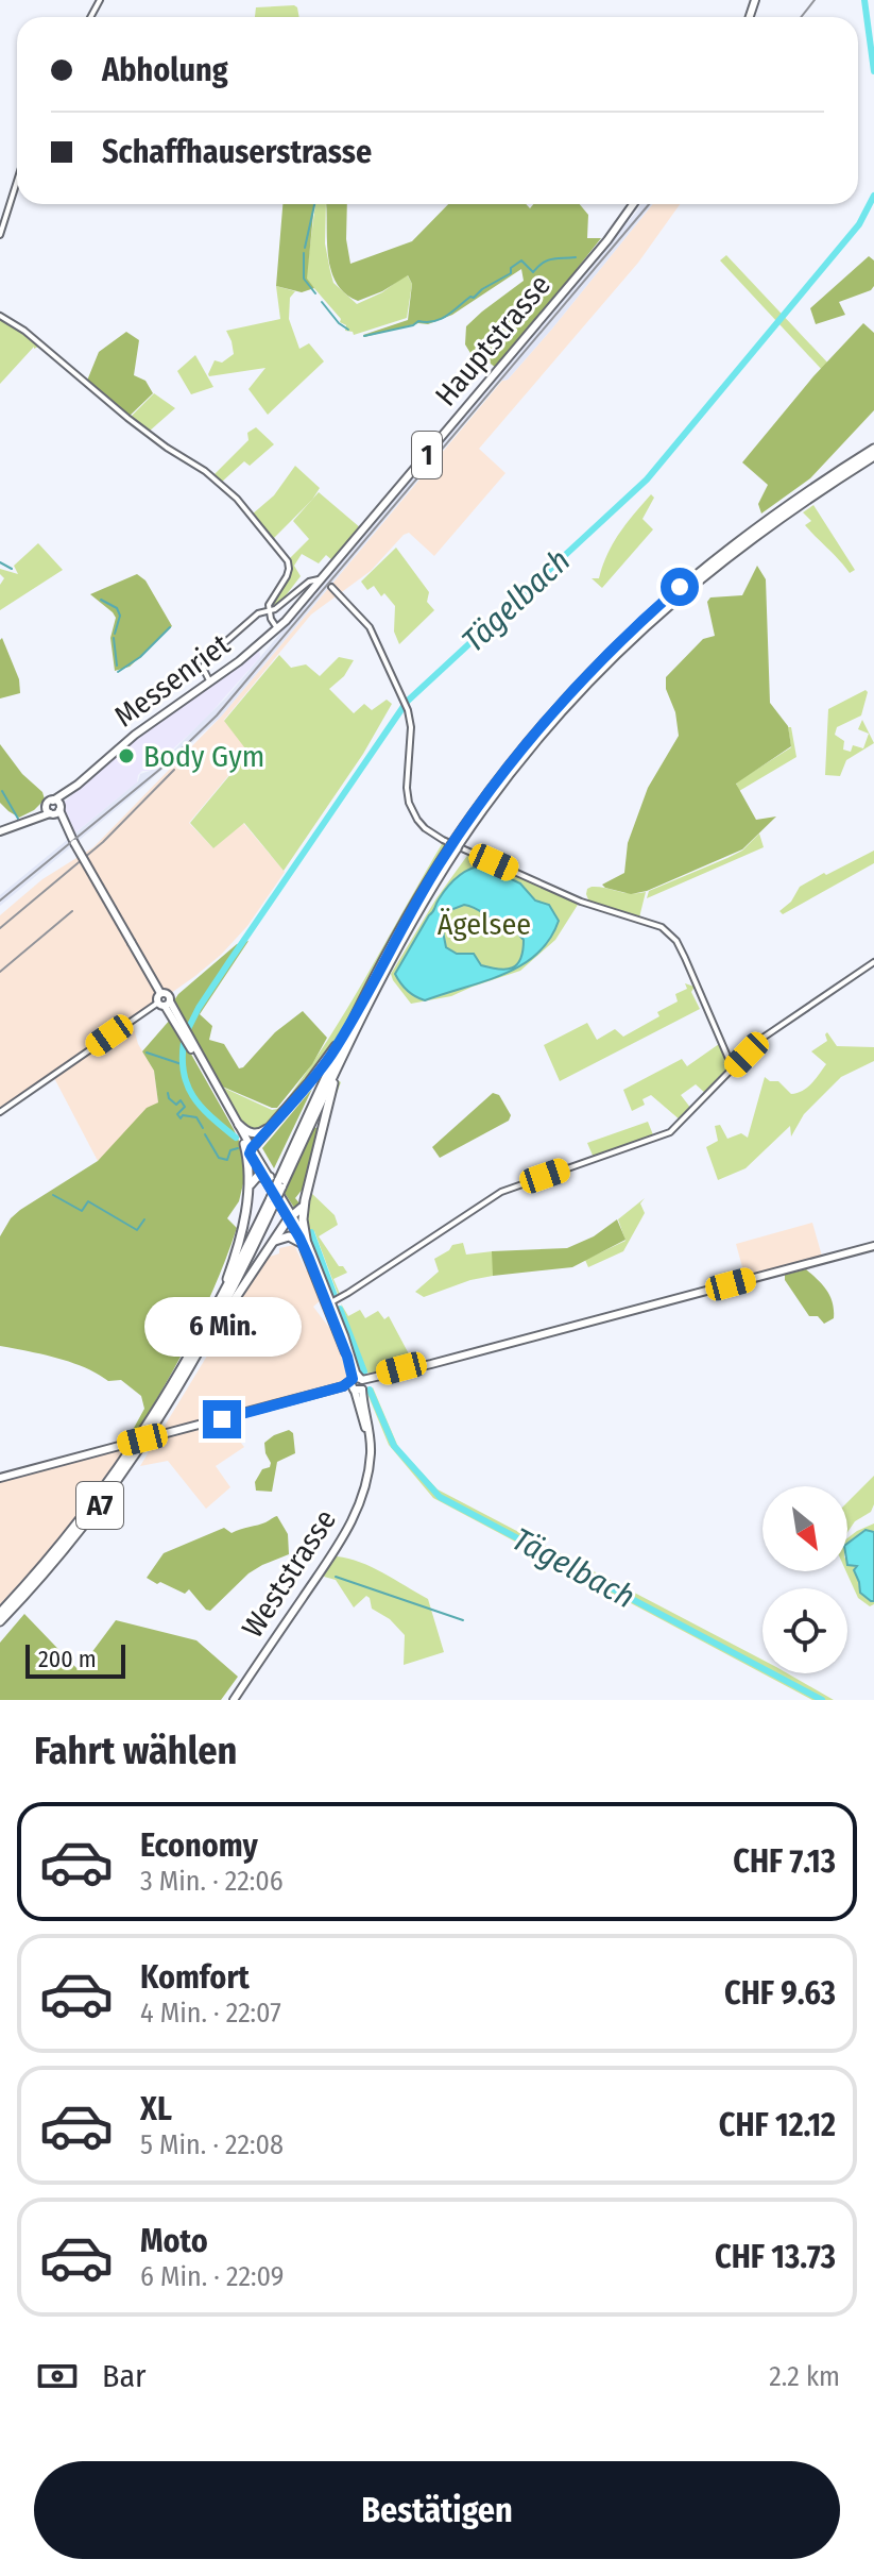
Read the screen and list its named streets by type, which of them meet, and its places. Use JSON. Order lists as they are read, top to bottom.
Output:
{
  "streets": {
    "highway": ["A7"],
    "main road": [
      "Hauptstrasse",
      "1",
      "Messenriet",
      "Weststrasse"
    ]
  },
  "crossings": [
    ["Hauptstrasse", "Messenriet"],
    ["1", "Messenriet"],
    ["1", "Weststrasse"],
    ["Messenriet", "Weststrasse"],
    ["A7", "Weststrasse"]
  ],
  "water": ["Tägelbach"],
  "parks": ["Ägelsee"],
  "places": ["Body Gym"],
  "scale_bar": "200 m",
  "north": "bottom right",
  "page": {
    "banner": ["Abholung", "Schaffhauserstrasse"],
    "bubble": "6 Min.",
    "scale": "200 m",
    "heading": "Fahrt wählen",
    "list": [
      {
        "name": "Economy",
        "note": "3 Min. · 22:06",
        "value": "CHF 7.13"
      },
      {
        "name": "Komfort",
        "note": "4 Min. · 22:07",
        "value": "CHF 9.63"
      },
      {
        "name": "XL",
        "note": "5 Min. · 22:08",
        "value": "CHF 12.12"
      },
      {
        "name": "Moto",
        "note": "6 Min. · 22:09",
        "value": "CHF 13.73"
      }
    ],
    "pay": ["Bar", "2.2 km"],
    "buttons": "Bestätigen"
  }
}
